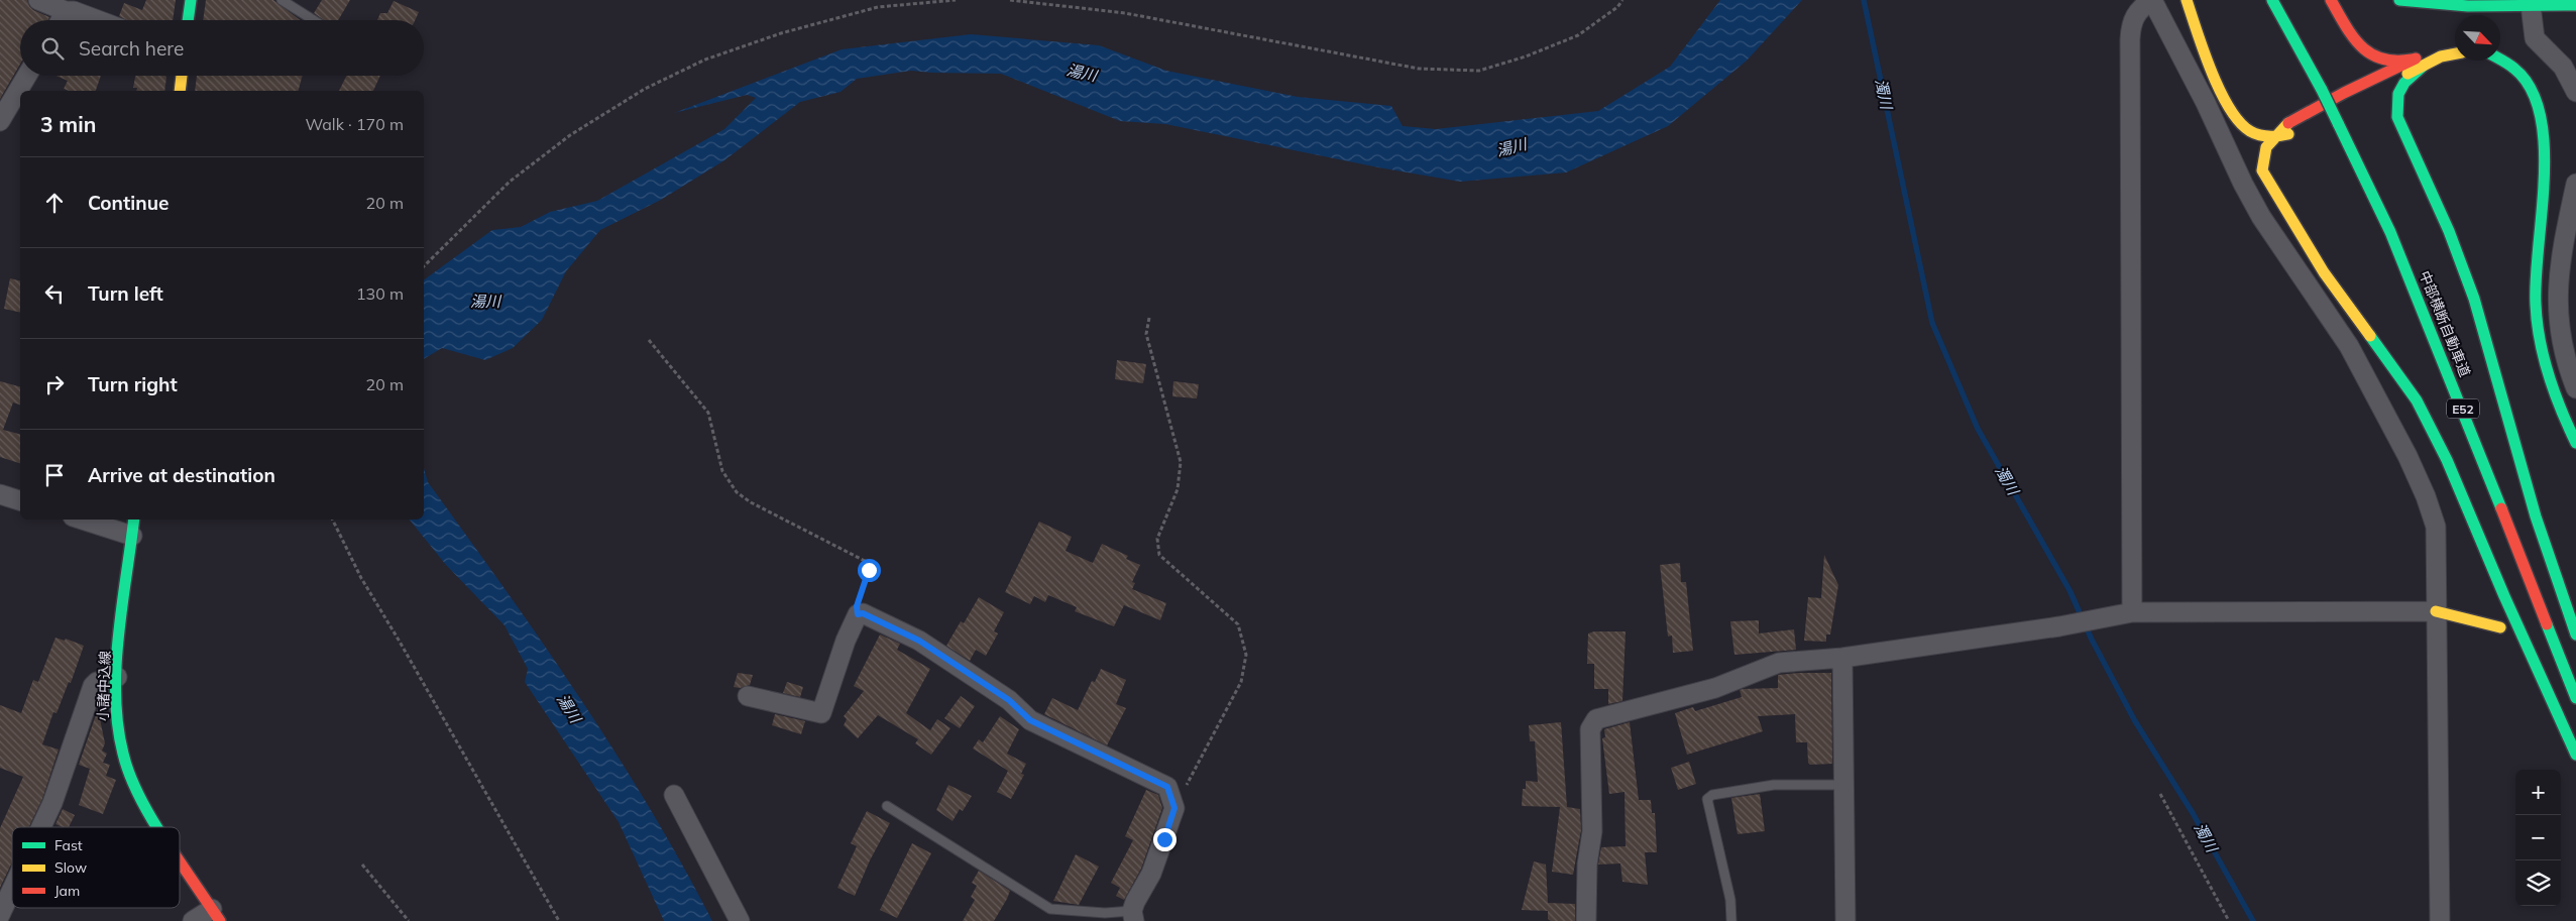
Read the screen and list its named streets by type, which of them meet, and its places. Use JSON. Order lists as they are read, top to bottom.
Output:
{
  "streets": {
    "main road": ["中部横断自動車道", "E52", "小諸中込線"]
  },
  "water": ["湯川", "濁川"],
  "legend": ["Fast", "Slow", "Jam"],
  "north": "bottom right",
  "page": {
    "search": "Search here",
    "heading": ["3 min", "Walk · 170 m"],
    "list": [
      ["Continue", "20 m"],
      ["Turn left", "130 m"],
      ["Turn right", "20 m"],
      "Arrive at destination"
    ],
    "map_buttons": ["+", "−"]
  }
}
